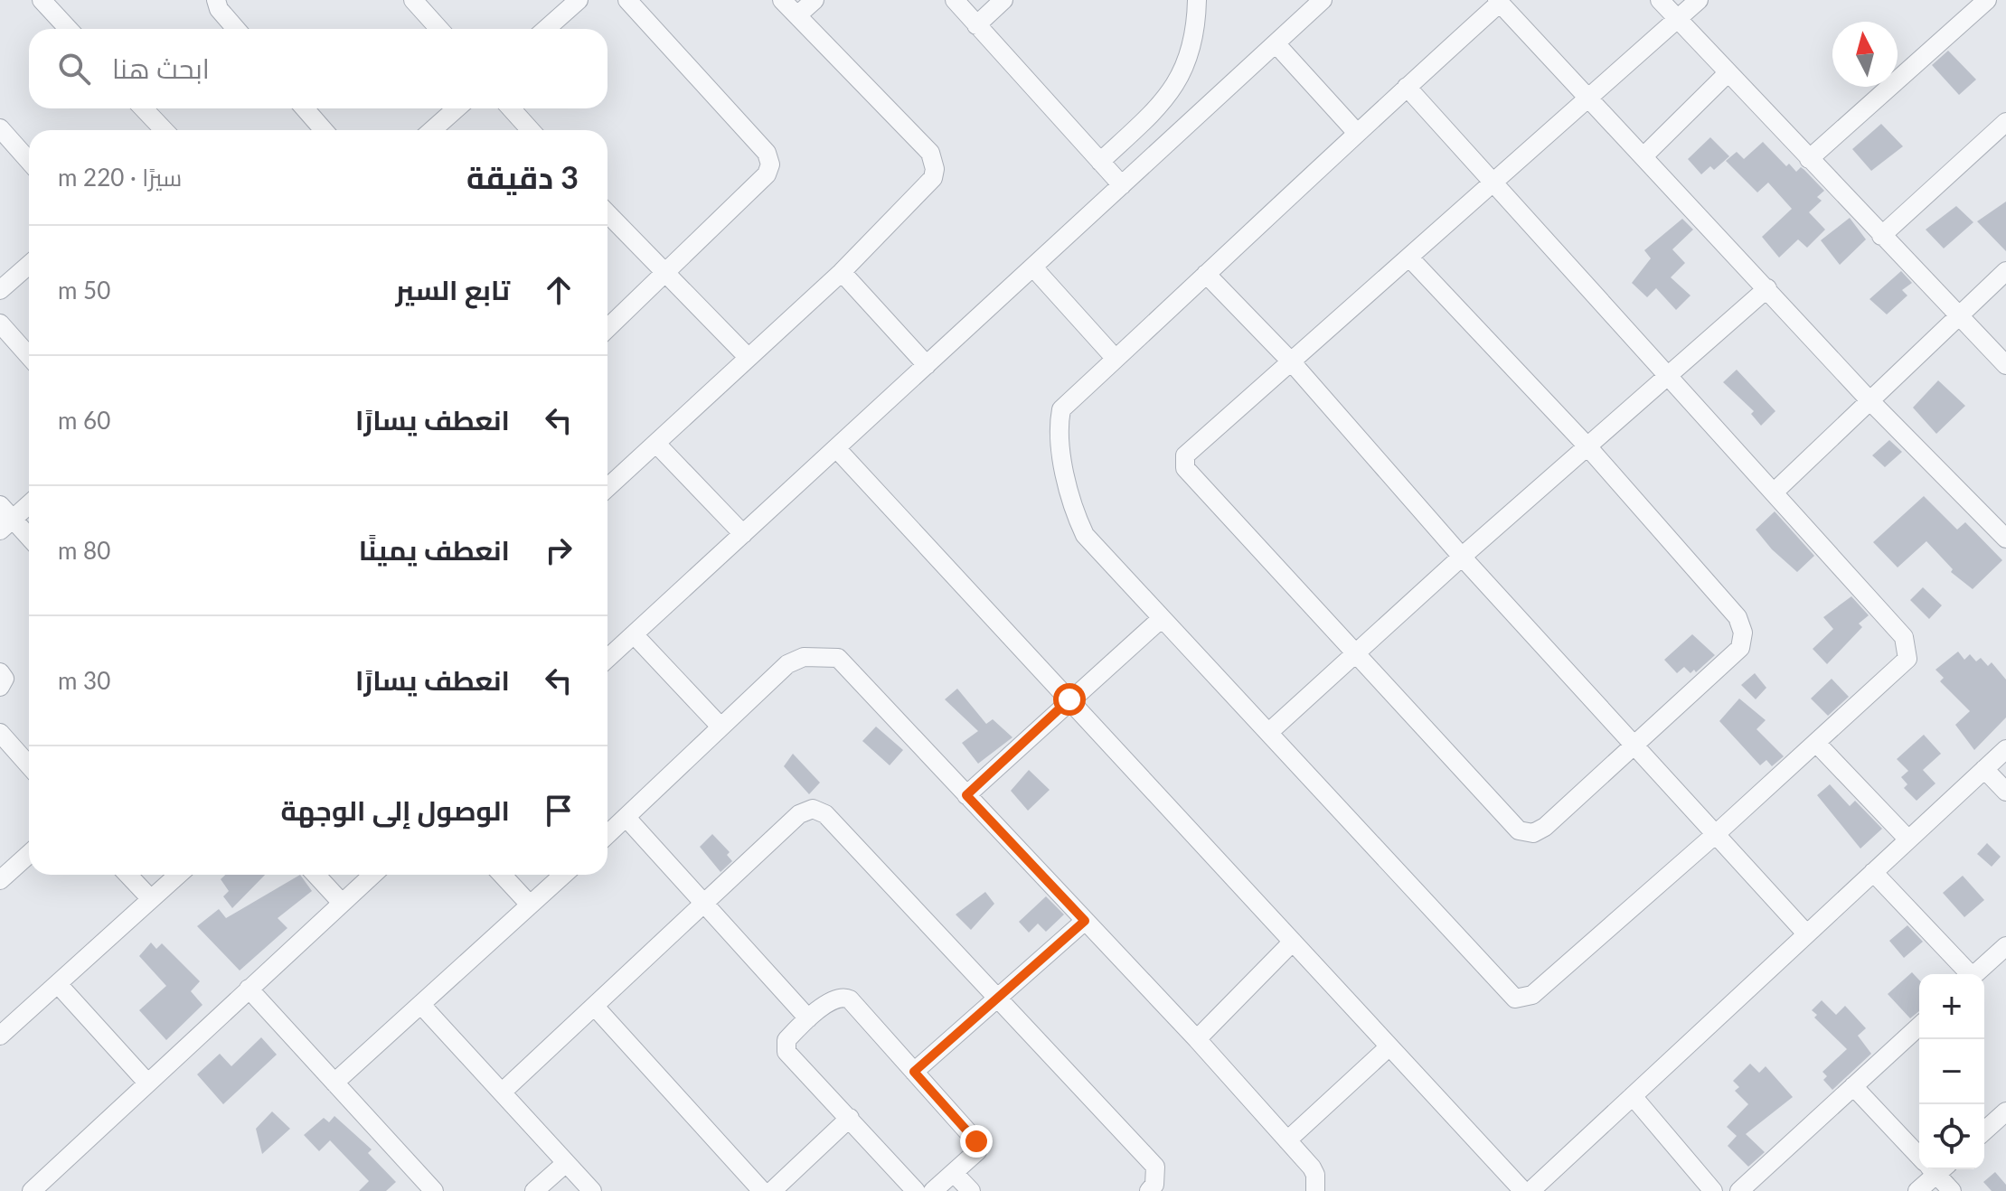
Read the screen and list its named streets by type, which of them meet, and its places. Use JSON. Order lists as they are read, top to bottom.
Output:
{
  "north": "top",
  "page": {
    "search": "ابحث هنا",
    "heading": ["3 دقيقة", "سيرًا · 220 m"],
    "list": [
      ["تابع السير", "50 m"],
      ["انعطف يسارًا", "60 m"],
      ["انعطف يمينًا", "80 m"],
      ["انعطف يسارًا", "30 m"],
      "الوصول إلى الوجهة"
    ],
    "map_buttons": ["+", "−"]
  }
}
